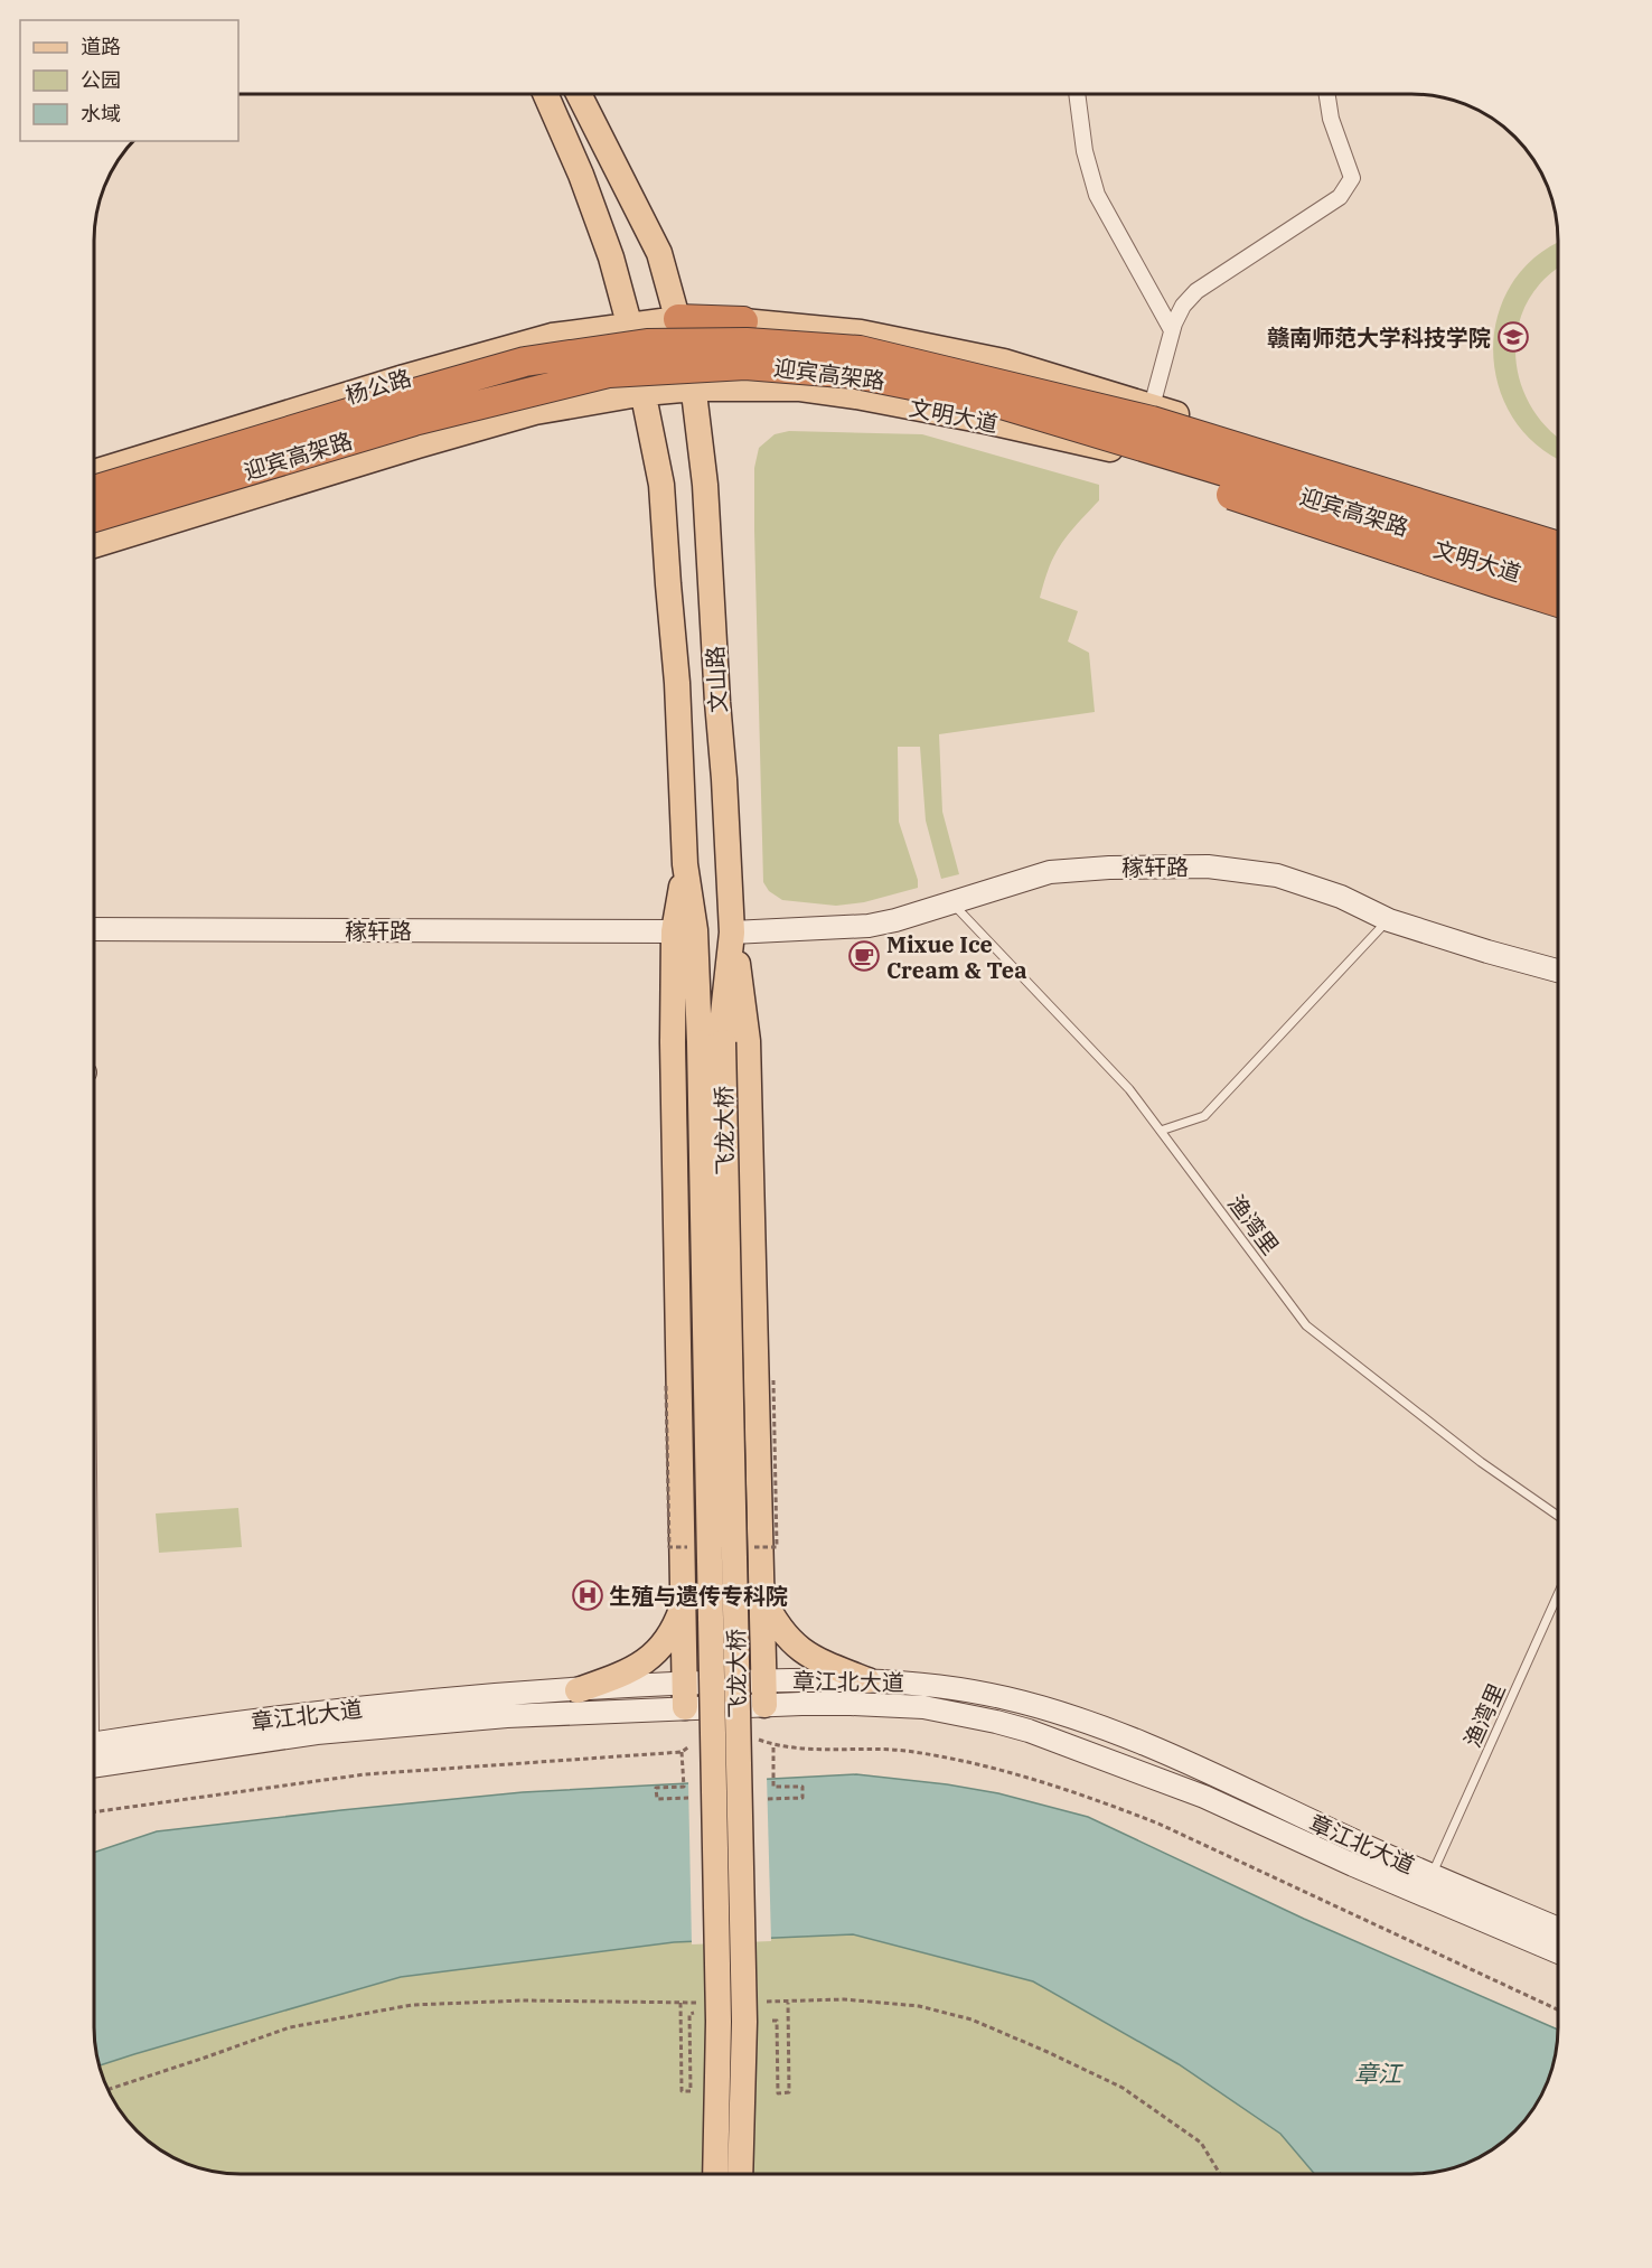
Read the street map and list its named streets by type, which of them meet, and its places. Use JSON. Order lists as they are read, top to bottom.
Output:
{
  "streets": {
    "highway": ["迎宾高架路"],
    "main road": [
      "杨公路",
      "文明大道",
      "文山路",
      "稼轩路",
      "飞龙大桥",
      "章江北大道"
    ],
    "lane": ["渔湾里"]
  },
  "crossings": [
    ["杨公路", "文山路"],
    ["文明大道", "文山路"],
    ["文山路", "稼轩路"],
    ["文山路", "飞龙大桥"],
    ["稼轩路", "渔湾里"],
    ["渔湾里", "章江北大道"]
  ],
  "water": ["章江"],
  "places": {
    "school or university": ["赣南师范大学科技学院"],
    "cafe": ["Mixue Ice Cream & Tea"],
    "hospital": ["生殖与遗传专科院"]
  },
  "legend": ["道路", "公园", "水域"]
}
